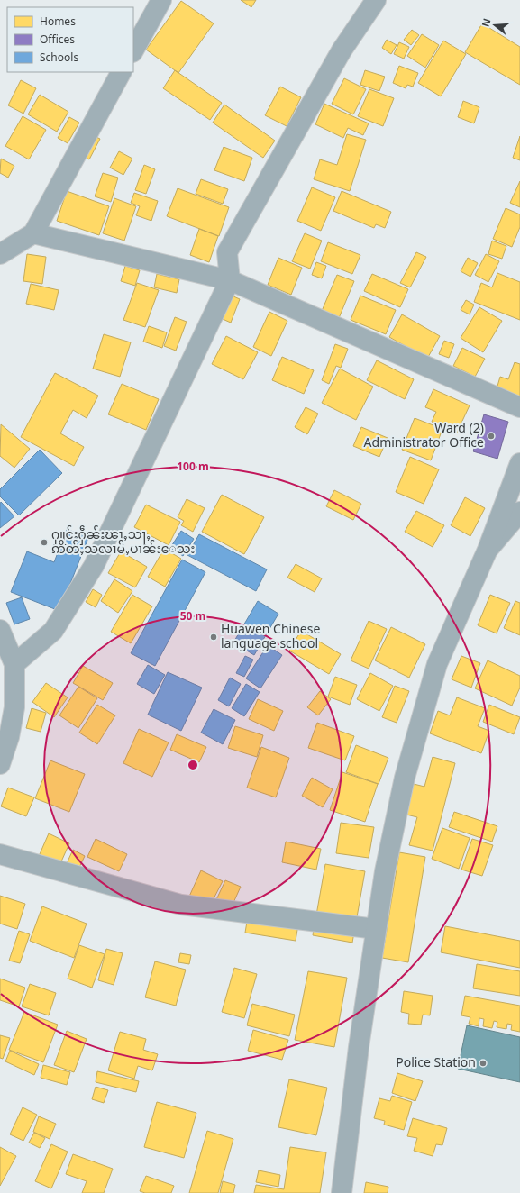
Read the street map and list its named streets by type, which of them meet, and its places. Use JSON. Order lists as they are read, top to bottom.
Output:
{
  "places": [
    "Ward (2) Administrator Office",
    "ႁူင်းႁဵၼ်းၽႃႇသႃႇ ဢိတ်ႇသလၢမ်ႇပၢၼ်းေသး",
    "Huawen Chinese language school",
    "Police Station"
  ],
  "legend": ["Homes", "Offices", "Schools"],
  "north": "left",
  "rings": ["100 m", "50 m"]
}
